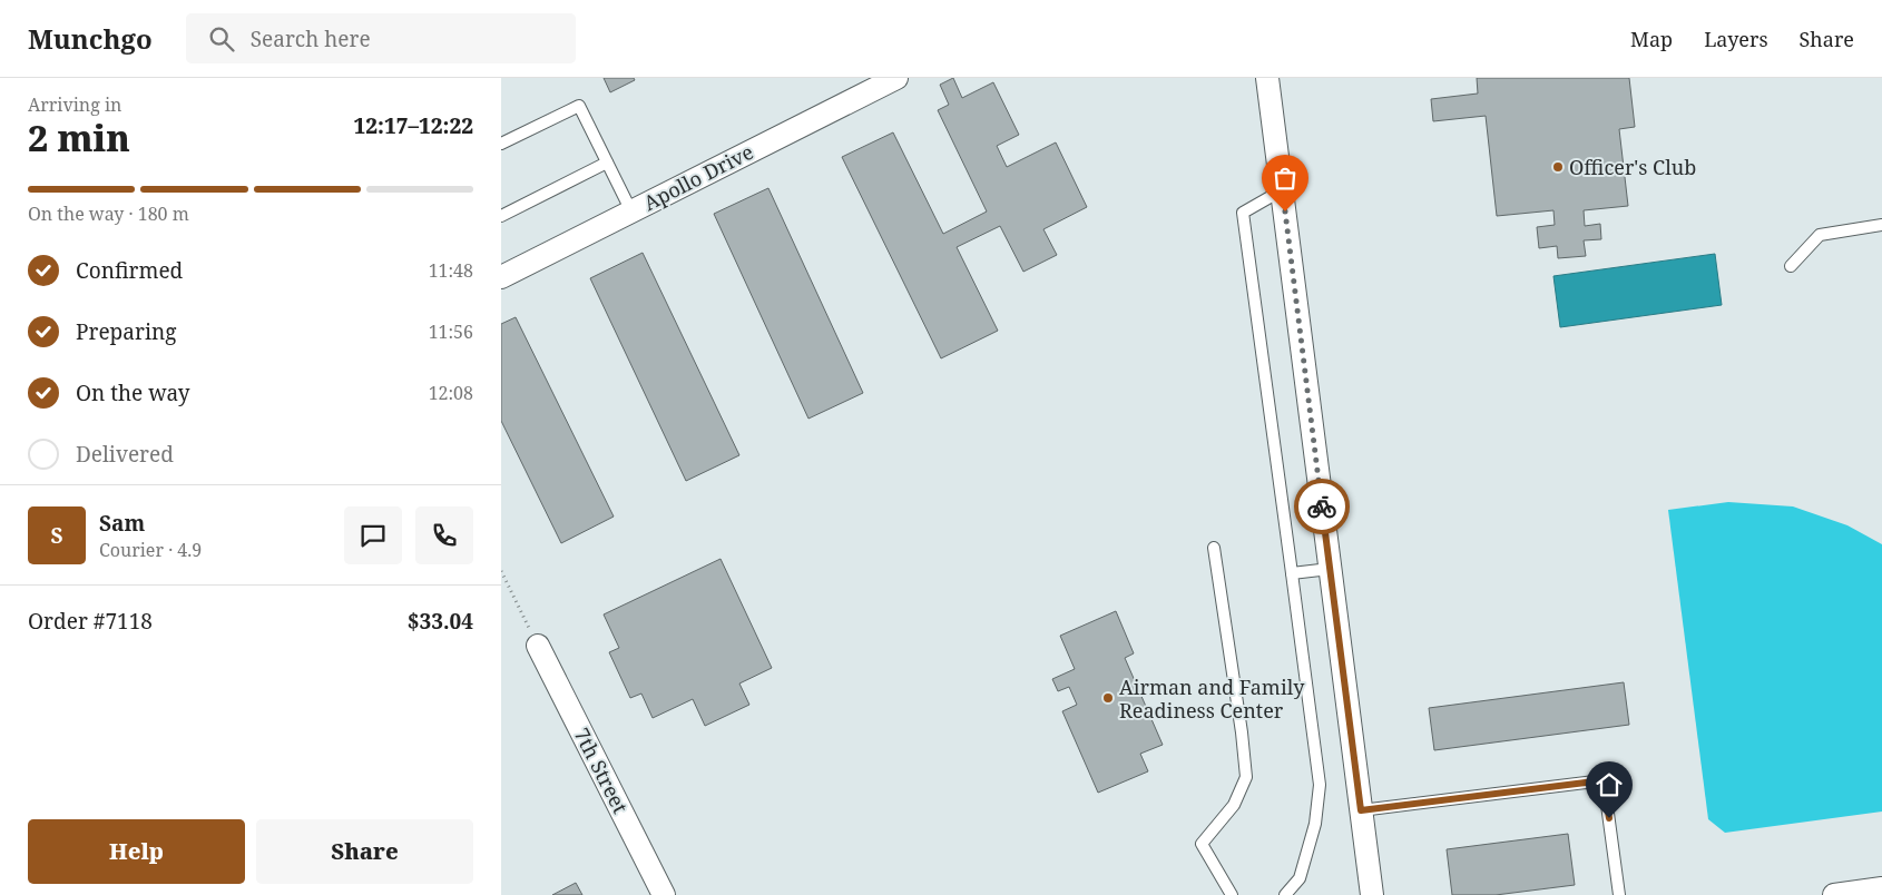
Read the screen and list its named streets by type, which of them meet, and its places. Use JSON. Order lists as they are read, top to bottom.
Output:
{
  "streets": {
    "street": ["Apollo Drive", "7th Street"]
  },
  "places": ["Officer's Club", "Airman and Family Readiness Center"],
  "page": {
    "header": "Munchgo",
    "search": "Search here",
    "nav": ["Map", "Layers", "Share"],
    "heading": ["2 min", "Arriving in", "12:17–12:22"],
    "panel": [
      "Sam",
      "Courier · 4.9",
      "Order #7118",
      "$33.04"
    ],
    "bar": "On the way · 180 m",
    "list": [
      ["Confirmed", "11:48"],
      ["Preparing", "11:56"],
      ["On the way", "12:08"],
      "Delivered"
    ],
    "round": "S",
    "buttons": ["Help", "Share"]
  }
}
